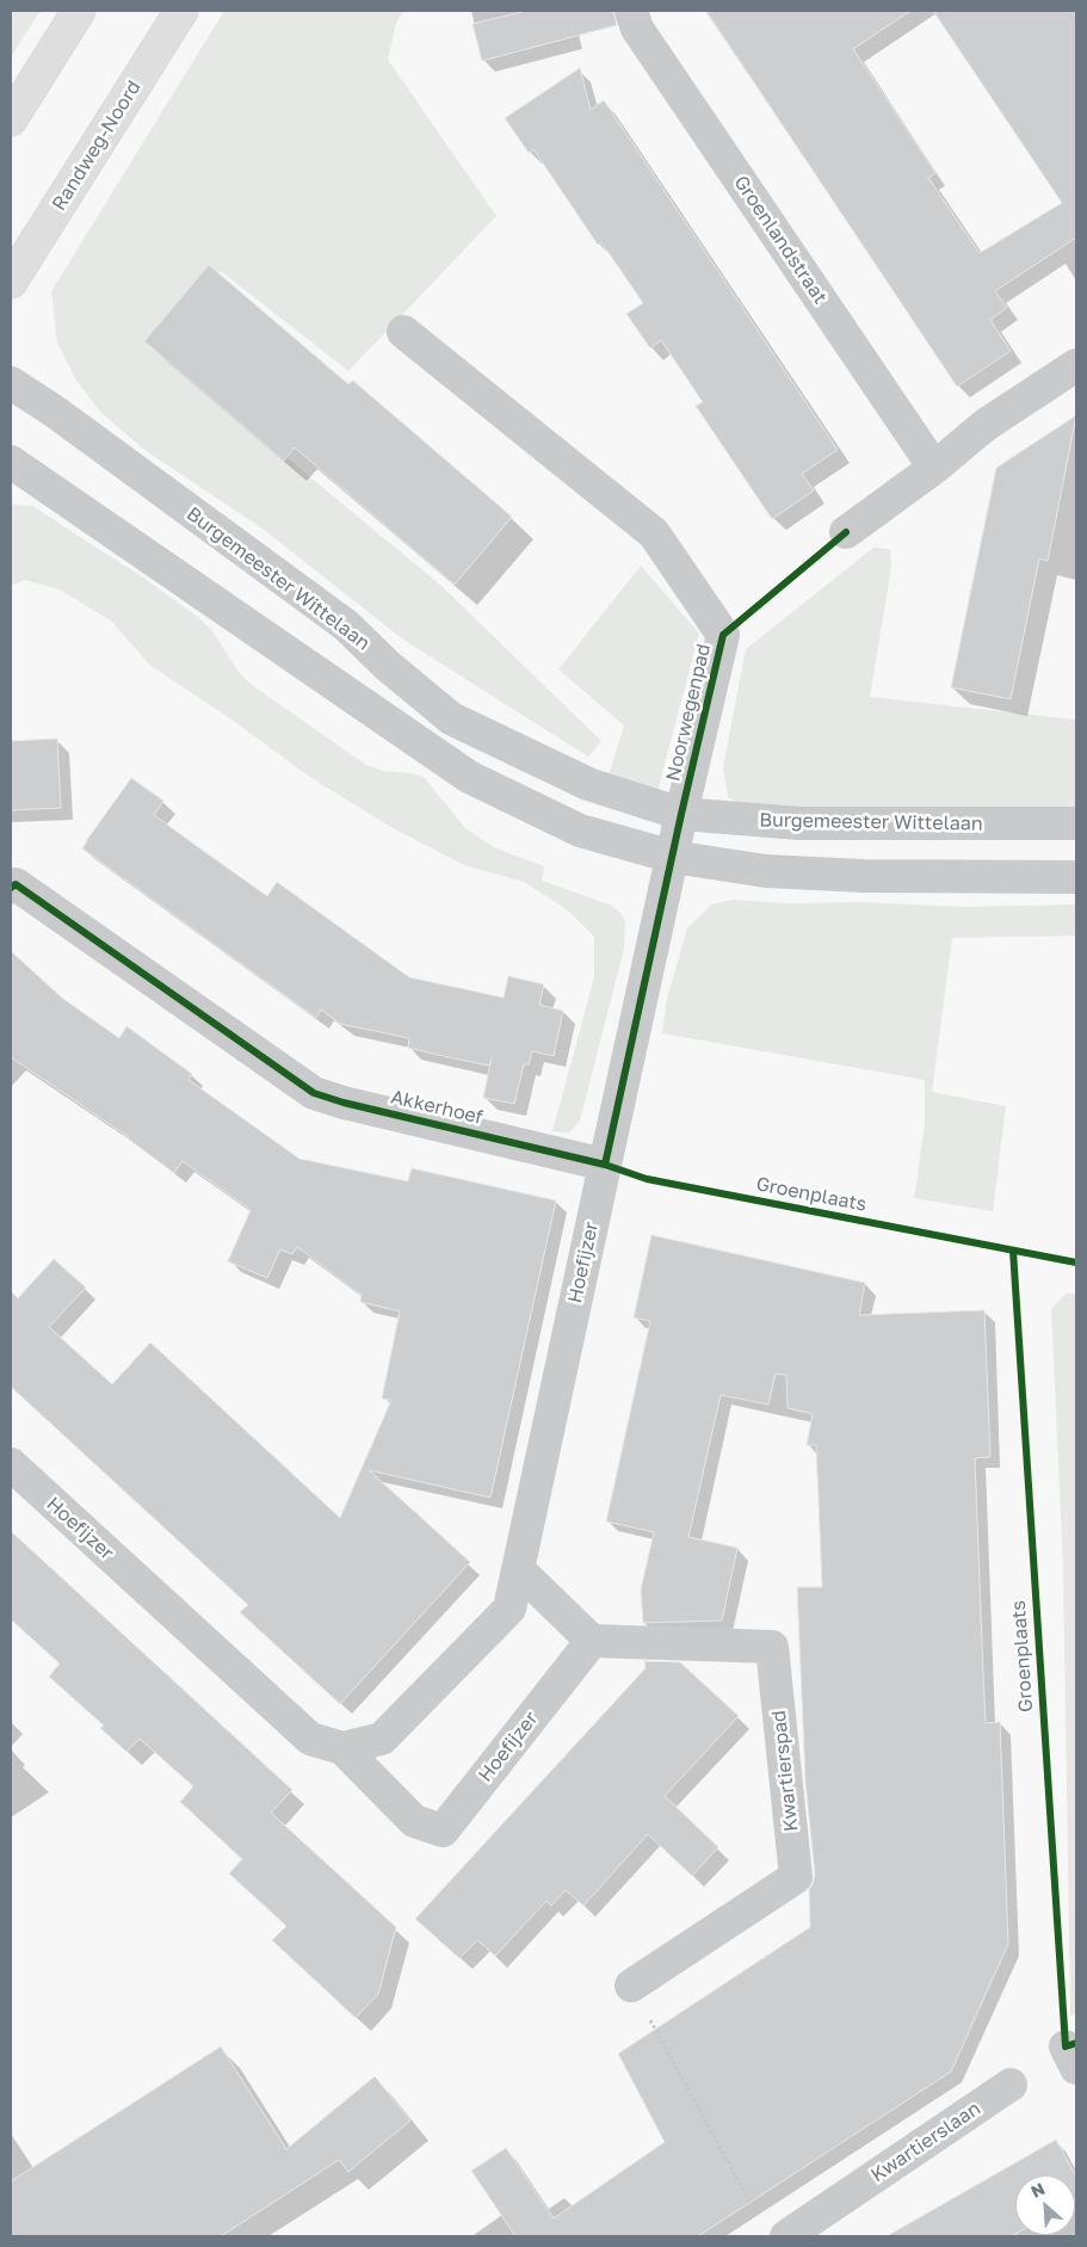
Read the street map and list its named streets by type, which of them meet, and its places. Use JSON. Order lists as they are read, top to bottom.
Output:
{
  "streets": {
    "main road": ["Randweg-Noord"],
    "street": [
      "Groenlandstraat",
      "Burgemeester Wittelaan",
      "Noorwegenpad",
      "Akkerhoef",
      "Hoefijzer",
      "Kwartierspad",
      "Kwartierslaan"
    ],
    "cycle path": ["Groenplaats"]
  },
  "crossings": [
    ["Burgemeester Wittelaan", "Noorwegenpad"],
    ["Akkerhoef", "Hoefijzer"],
    ["Hoefijzer", "Kwartierspad"]
  ],
  "north": "top left"
}
